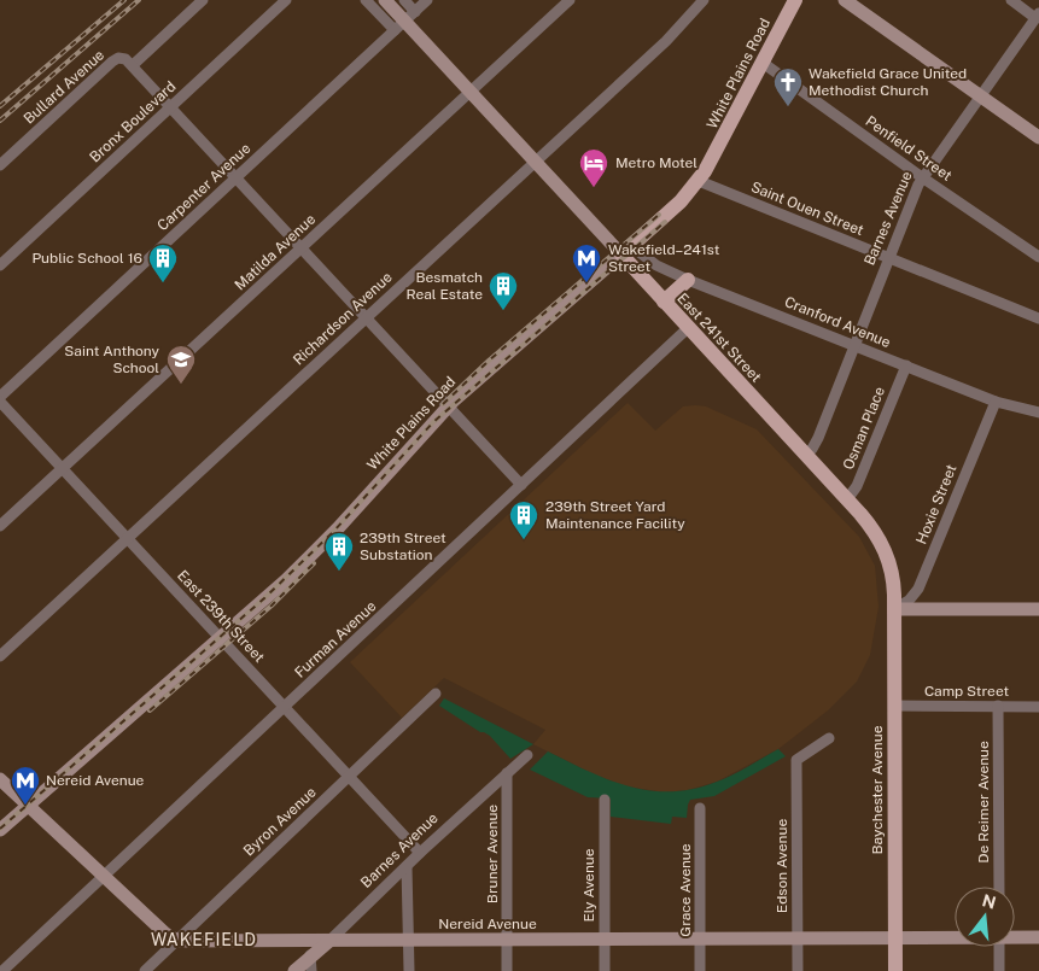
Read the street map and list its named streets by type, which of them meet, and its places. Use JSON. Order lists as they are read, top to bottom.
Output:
{
  "streets": {
    "main road": ["White Plains Road", "East 241st Street", "Baychester Avenue"],
    "street": [
      "Bullard Avenue",
      "Bronx Boulevard",
      "Penfield Street",
      "Carpenter Avenue",
      "Saint Ouen Street",
      "Barnes Avenue",
      "Matilda Avenue",
      "Richardson Avenue",
      "Cranford Avenue",
      "Osman Place",
      "Hoxie Street",
      "East 239th Street",
      "Furman Avenue",
      "Camp Street",
      "De Reimer Avenue",
      "Byron Avenue",
      "Bruner Avenue",
      "Edson Avenue",
      "Ely Avenue",
      "Grace Avenue",
      "Nereid Avenue"
    ]
  },
  "crossings": [
    ["White Plains Road", "Penfield Street"],
    ["White Plains Road", "Saint Ouen Street"],
    ["White Plains Road", "Cranford Avenue"],
    ["White Plains Road", "East 241st Street"],
    ["White Plains Road", "East 239th Street"],
    ["Penfield Street", "Barnes Avenue"],
    ["Carpenter Avenue", "East 241st Street"],
    ["Saint Ouen Street", "Barnes Avenue"],
    ["Barnes Avenue", "Cranford Avenue"],
    ["Barnes Avenue", "East 241st Street"],
    ["Barnes Avenue", "East 239th Street"],
    ["Barnes Avenue", "Bruner Avenue"],
    ["Barnes Avenue", "Nereid Avenue"],
    ["Matilda Avenue", "East 241st Street"],
    ["Matilda Avenue", "East 239th Street"],
    ["Richardson Avenue", "East 241st Street"],
    ["Richardson Avenue", "East 239th Street"],
    ["Cranford Avenue", "East 241st Street"],
    ["Cranford Avenue", "Osman Place"],
    ["Cranford Avenue", "Hoxie Street"],
    ["East 241st Street", "Osman Place"],
    ["East 241st Street", "Hoxie Street"],
    ["East 241st Street", "Furman Avenue"],
    ["East 241st Street", "Baychester Avenue"],
    ["Hoxie Street", "Baychester Avenue"],
    ["East 239th Street", "Furman Avenue"],
    ["East 239th Street", "Byron Avenue"],
    ["Camp Street", "Baychester Avenue"],
    ["Camp Street", "De Reimer Avenue"],
    ["Baychester Avenue", "Nereid Avenue"],
    ["Byron Avenue", "Nereid Avenue"],
    ["Bruner Avenue", "Nereid Avenue"],
    ["Edson Avenue", "Nereid Avenue"],
    ["Ely Avenue", "Nereid Avenue"],
    ["Grace Avenue", "Nereid Avenue"]
  ],
  "districts": ["WAKEFIELD"],
  "places": {
    "church": ["Wakefield Grace United Methodist Church"],
    "hotel": ["Metro Motel"],
    "building": [
      "Public School 16",
      "Besmatch Real Estate",
      "239th Street Yard Maintenance Facility",
      "239th Street Substation"
    ],
    "metro station": ["Wakefield–241st Street", "Nereid Avenue"],
    "school or university": ["Saint Anthony School"]
  },
  "north": "top"
}
